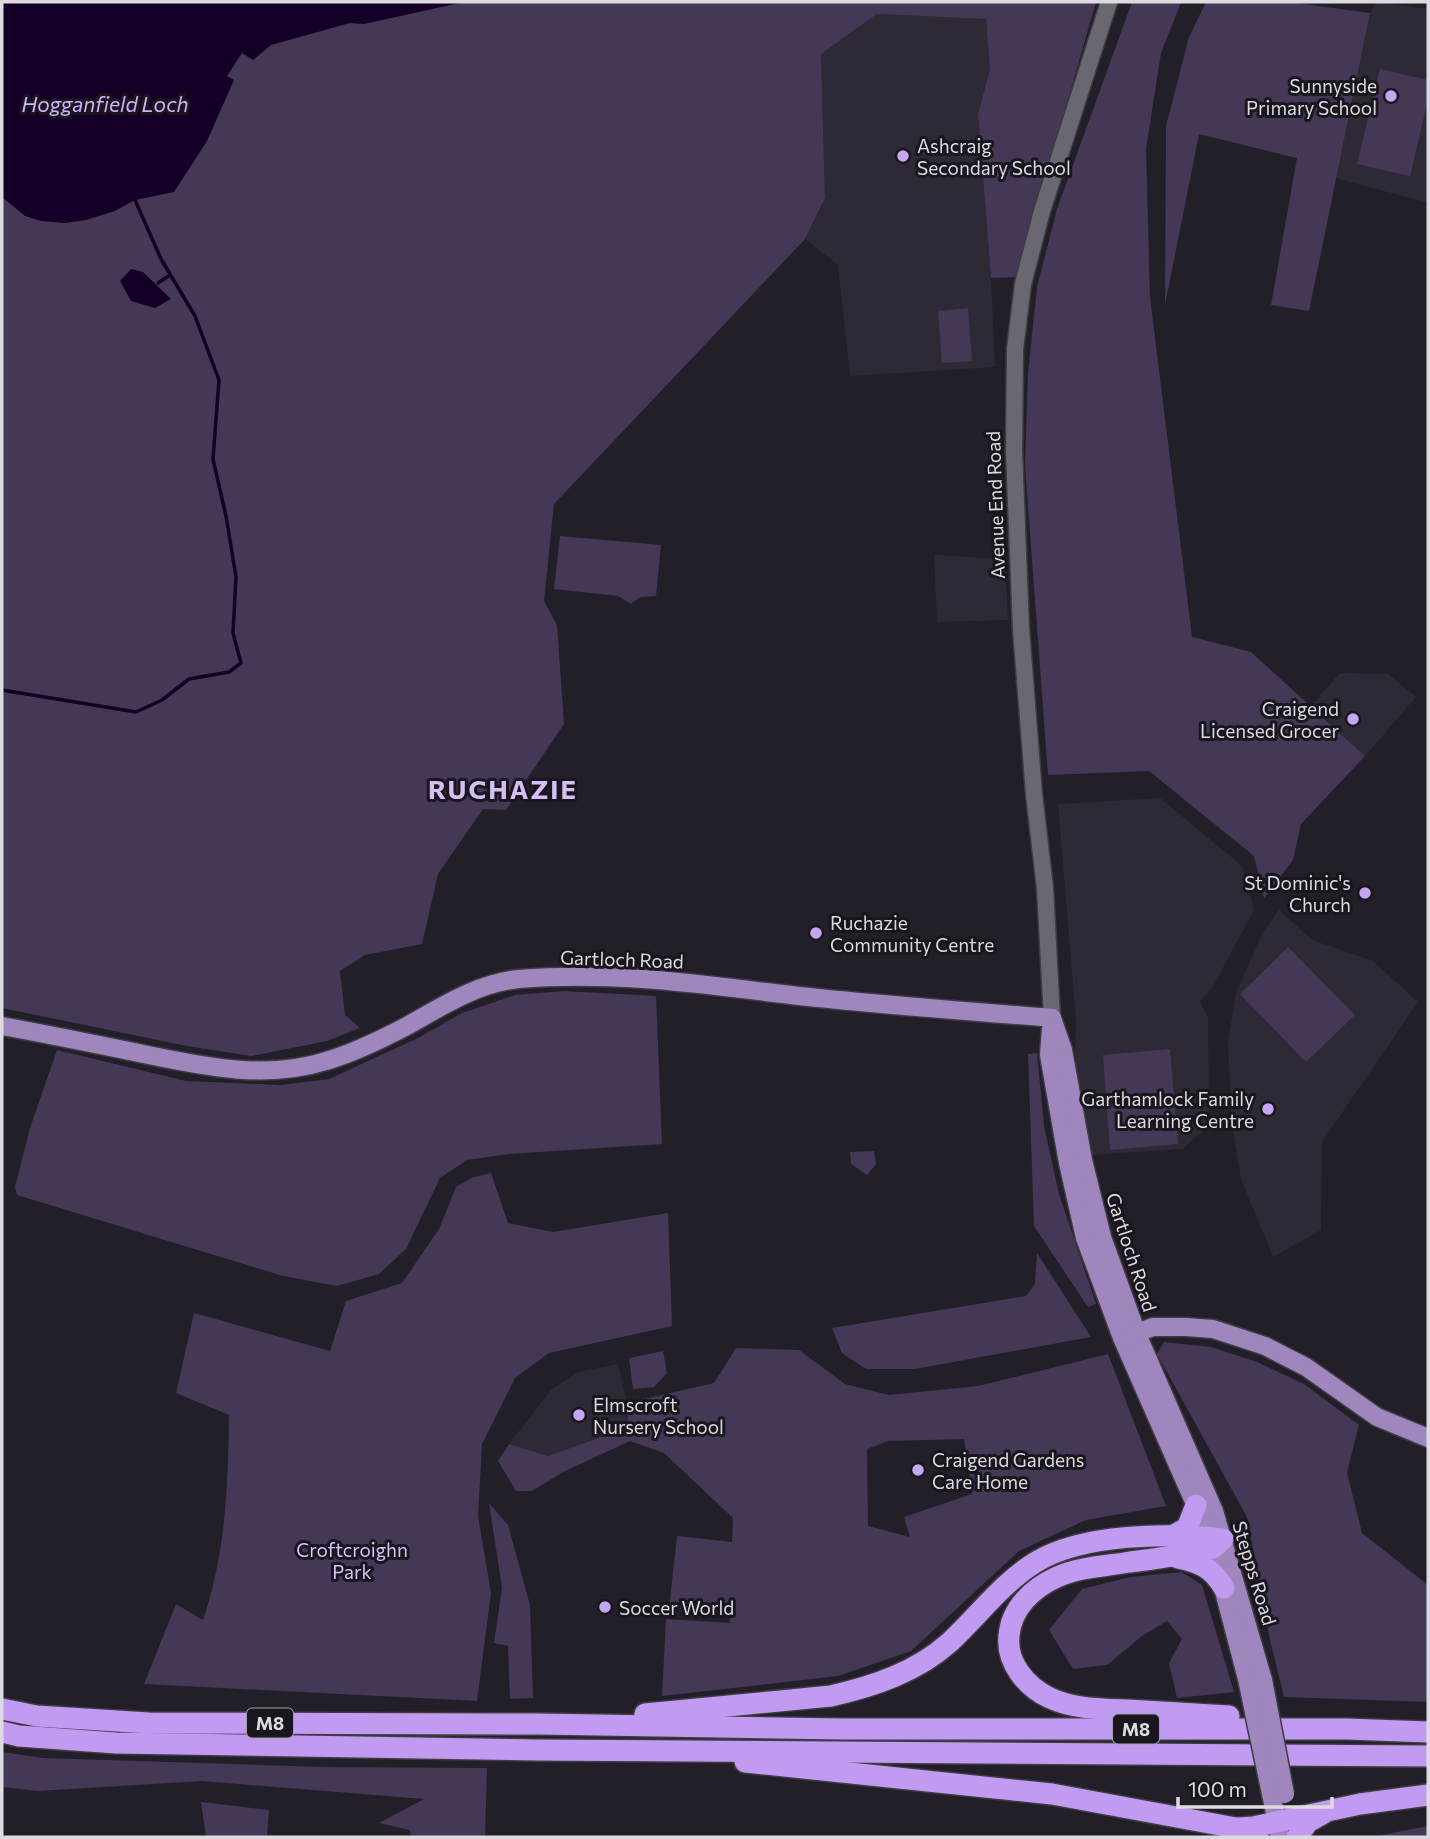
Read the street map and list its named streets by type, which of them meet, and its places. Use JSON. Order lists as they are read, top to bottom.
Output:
{
  "streets": {
    "highway": ["M8"],
    "main road": ["Gartloch Road", "Stepps Road"],
    "street": ["Avenue End Road"]
  },
  "crossings": [
    ["Avenue End Road", "Gartloch Road"],
    ["Gartloch Road", "Stepps Road"]
  ],
  "districts": ["RUCHAZIE"],
  "water": ["Hogganfield Loch"],
  "parks": ["Croftcroighn Park"],
  "places": [
    "Sunnyside Primary School",
    "Ashcraig Secondary School",
    "Craigend Licensed Grocer",
    "St Dominic's Church",
    "Ruchazie Community Centre",
    "Garthamlock Family Learning Centre",
    "Elmscroft Nursery School",
    "Craigend Gardens Care Home",
    "Soccer World"
  ],
  "scale_bar": "100 m"
}
